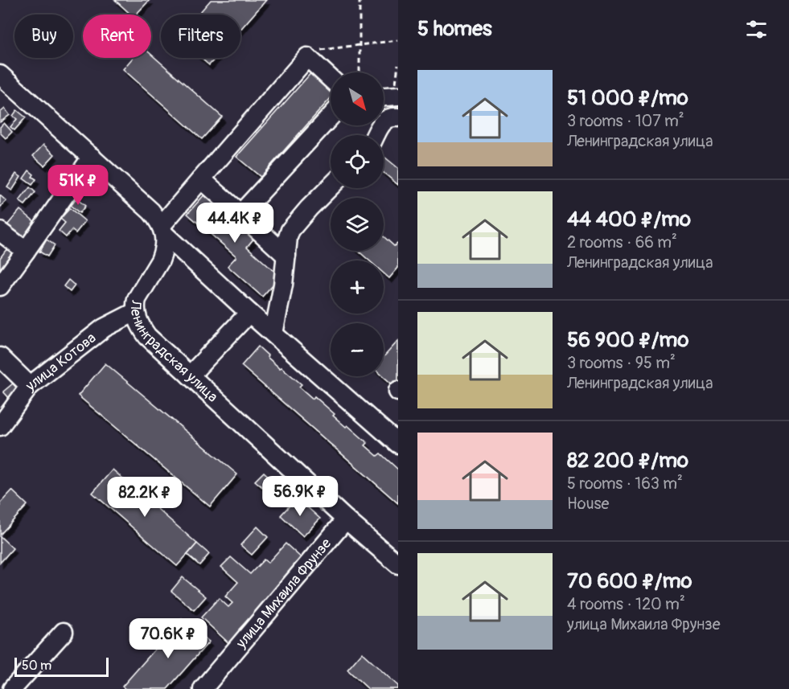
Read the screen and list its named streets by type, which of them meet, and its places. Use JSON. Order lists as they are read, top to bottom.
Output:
{
  "streets": {
    "street": ["Ленинградская улица", "улица Котова", "улица Михаила Фрунзе"]
  },
  "crossings": [
    ["Ленинградская улица", "улица Котова"],
    ["Ленинградская улица", "улица Михаила Фрунзе"]
  ],
  "scale_bar": "50 m",
  "north": "bottom right",
  "page": {
    "heading": "5 homes",
    "chip": ["Buy", "Rent", "Filters"],
    "list": [
      {
        "name": "51 000 ₽/mo",
        "note": "3 rooms · 107 m² · Ленинградская улица"
      },
      {
        "name": "44 400 ₽/mo",
        "note": "2 rooms · 66 m² · Ленинградская улица"
      },
      {
        "name": "56 900 ₽/mo",
        "note": "3 rooms · 95 m² · Ленинградская улица"
      },
      {
        "name": "82 200 ₽/mo",
        "note": "5 rooms · 163 m² · House"
      },
      {
        "name": "70 600 ₽/mo",
        "note": "4 rooms · 120 m² · улица Михаила Фрунзе"
      }
    ],
    "map_buttons": ["+", "−"],
    "price": [
      "51K ₽",
      "44.4K ₽",
      "56.9K ₽",
      "82.2K ₽",
      "70.6K ₽"
    ],
    "scale": "50 m"
  }
}
